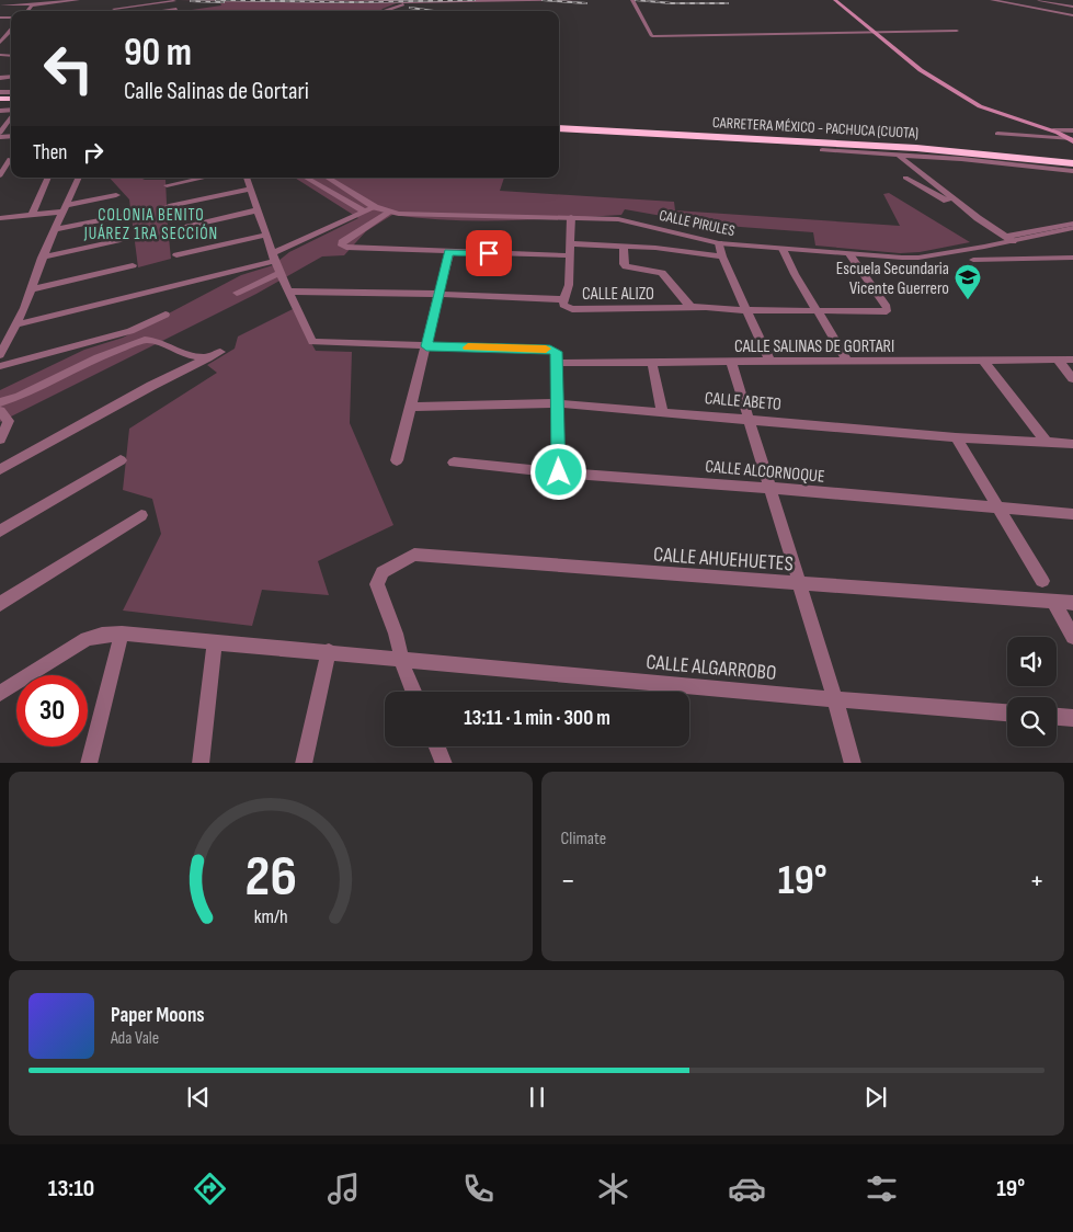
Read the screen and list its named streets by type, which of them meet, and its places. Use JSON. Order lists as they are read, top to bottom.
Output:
{
  "streets": {
    "highway": ["CARRETERA MÉXICO - PACHUCA (CUOTA)"],
    "street": [
      "CALLE PIRULES",
      "CALLE ALIZO",
      "CALLE SALINAS DE GORTARI",
      "CALLE ABETO",
      "CALLE ALCORNOQUE",
      "CALLE AHUEHUETES",
      "CALLE ALGARROBO"
    ]
  },
  "crossings": [
    ["CALLE PIRULES", "CALLE ALIZO"],
    ["CALLE AHUEHUETES", "CALLE ALGARROBO"]
  ],
  "districts": ["COLONIA BENITO JUÁREZ 1RA SECCIÓN"],
  "places": {
    "school or university": ["Escuela Secundaria Vicente Guerrero"]
  },
  "page": {
    "turn": ["90 m", "Calle Salinas de Gortari"],
    "then": "Then",
    "limit": "30",
    "trip": "13:11 · 1 min · 300 m",
    "tile": "Climate",
    "heat": ["−", "19°", "+"],
    "song": ["Paper Moons", "Ada Vale"],
    "tabs": ["13:10", "19°"],
    "gauge": ["26", "km/h"]
  }
}
